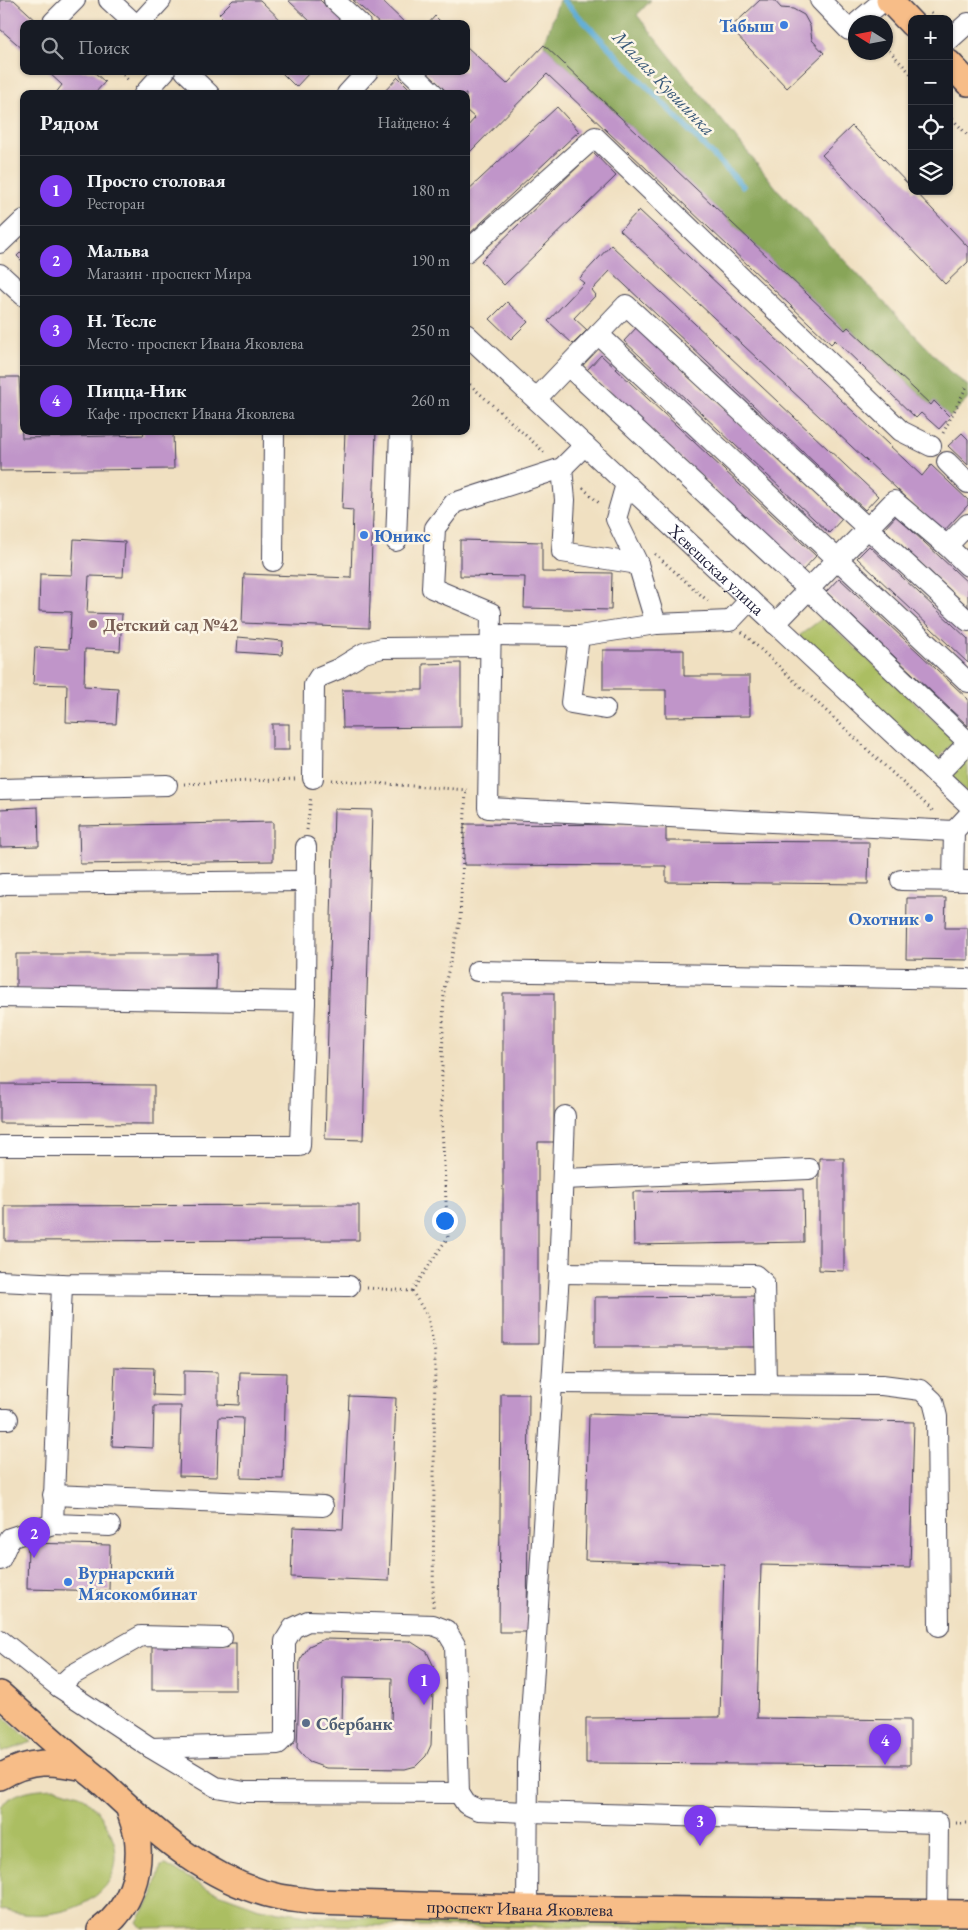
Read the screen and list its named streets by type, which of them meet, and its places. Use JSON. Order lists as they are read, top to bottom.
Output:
{
  "streets": {
    "main road": ["проспект Ивана Яковлева"],
    "street": ["Хевешская улица"]
  },
  "water": ["Малая Кувшинка"],
  "places": [
    "Табыш",
    "Юникс",
    "Детский сад №42",
    "Охотник",
    "Вурнарский Мясокомбинат",
    "Сбербанк"
  ],
  "north": "left",
  "page": {
    "map_buttons": ["+", "−"],
    "search": "Поиск",
    "heading": ["Рядом", "Найдено: 4"],
    "list": [
      {
        "mark": "1",
        "name": "Просто столовая",
        "note": "Ресторан",
        "value": "180 m"
      },
      {
        "mark": "2",
        "name": "Мальва",
        "note": "Магазин · проспект Мира",
        "value": "190 m"
      },
      {
        "mark": "3",
        "name": "Н. Тесле",
        "note": "Место · проспект Ивана Яковлева",
        "value": "250 m"
      },
      {
        "mark": "4",
        "name": "Пицца-Ник",
        "note": "Кафе · проспект Ивана Яковлева",
        "value": "260 m"
      }
    ],
    "pins": [
      "2",
      "1",
      "4",
      "3"
    ]
  }
}
